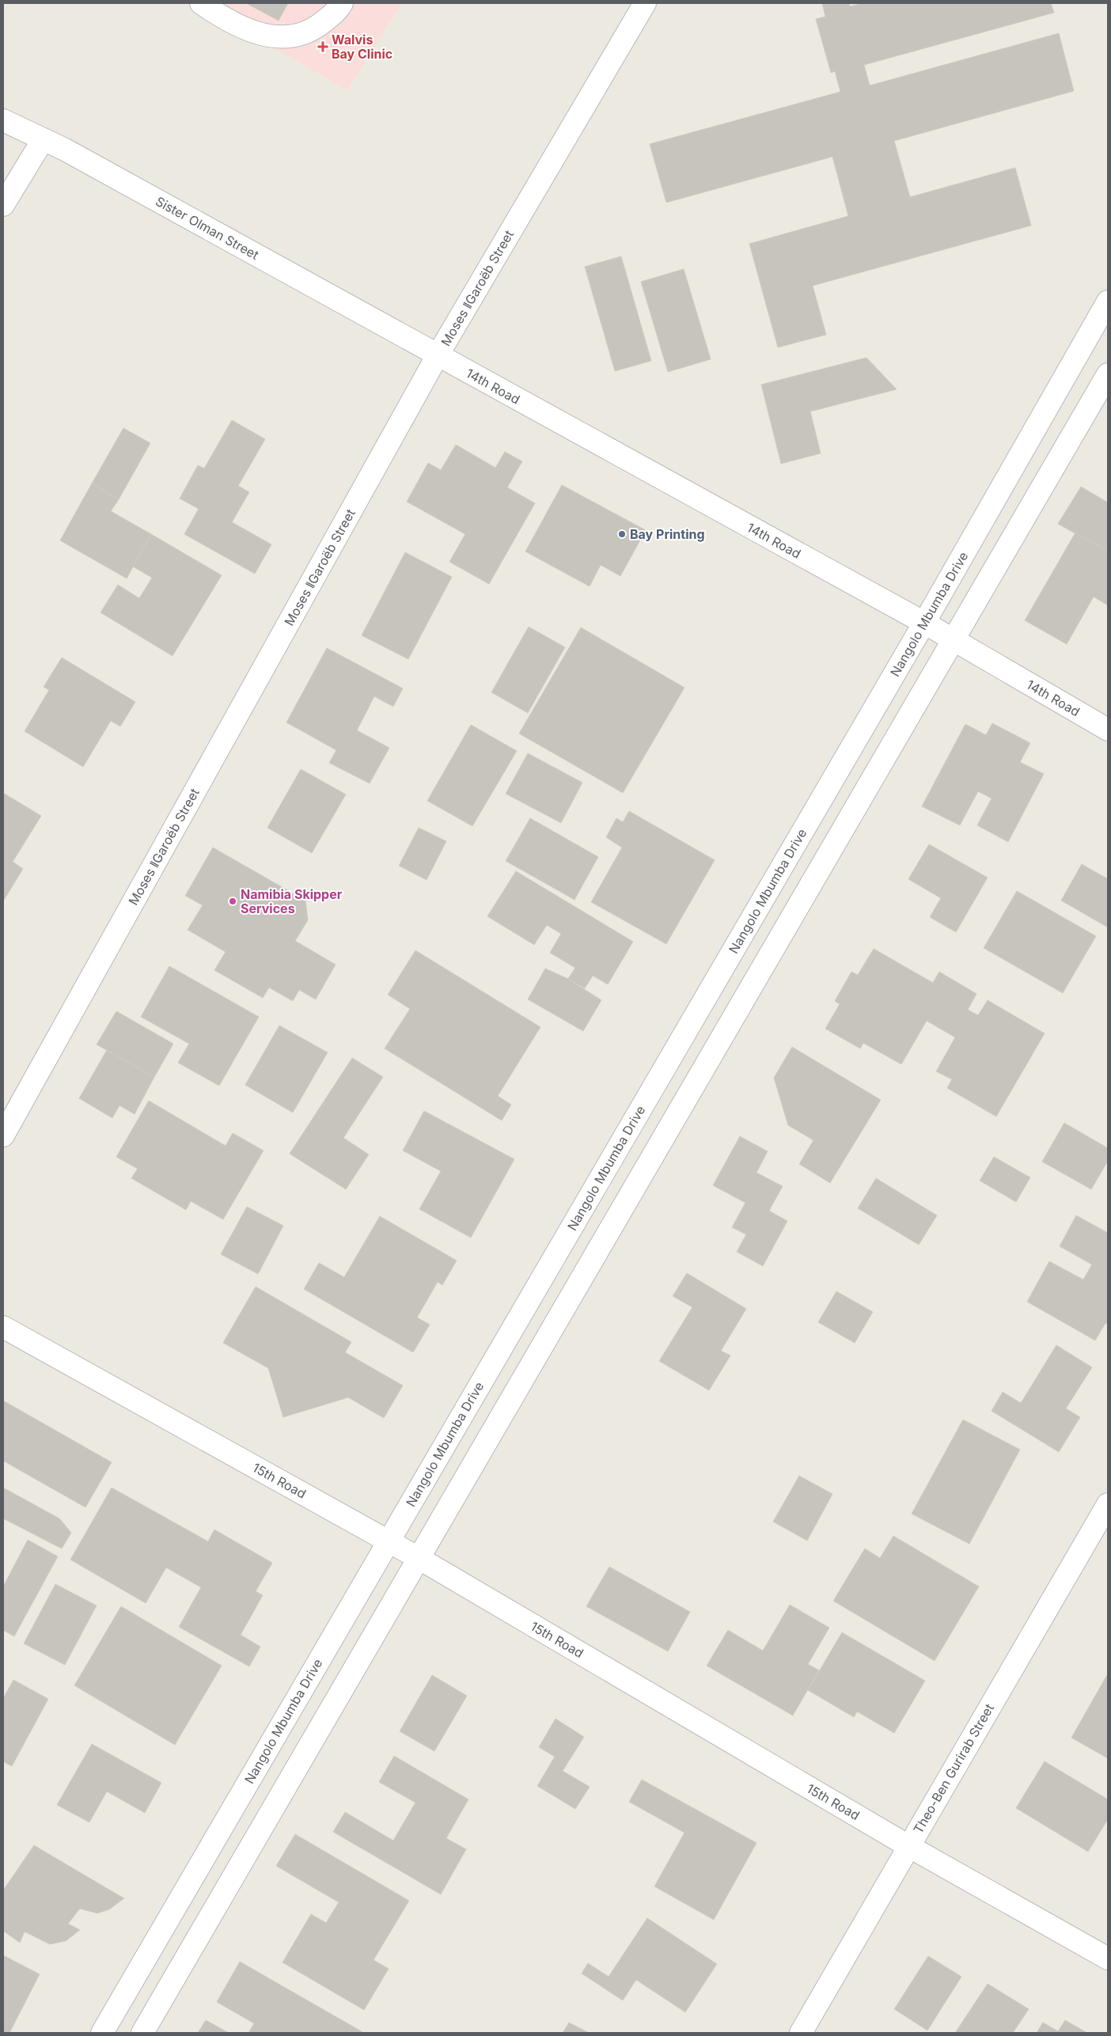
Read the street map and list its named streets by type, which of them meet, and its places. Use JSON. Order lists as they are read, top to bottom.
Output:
{
  "streets": {
    "street": [
      "Sister Olman Street",
      "Moses ǁGaroëb Street",
      "14th Road",
      "Nangolo Mbumba Drive",
      "15th Road",
      "Theo-Ben Gurirab Street"
    ]
  },
  "crossings": [
    ["Sister Olman Street", "Moses ǁGaroëb Street"],
    ["Sister Olman Street", "14th Road"],
    ["Moses ǁGaroëb Street", "14th Road"],
    ["14th Road", "Nangolo Mbumba Drive"],
    ["Nangolo Mbumba Drive", "15th Road"],
    ["15th Road", "Theo-Ben Gurirab Street"]
  ],
  "places": {
    "health": ["Walvis Bay Clinic"],
    "other": ["Bay Printing", "Namibia Skipper Services"]
  }
}
